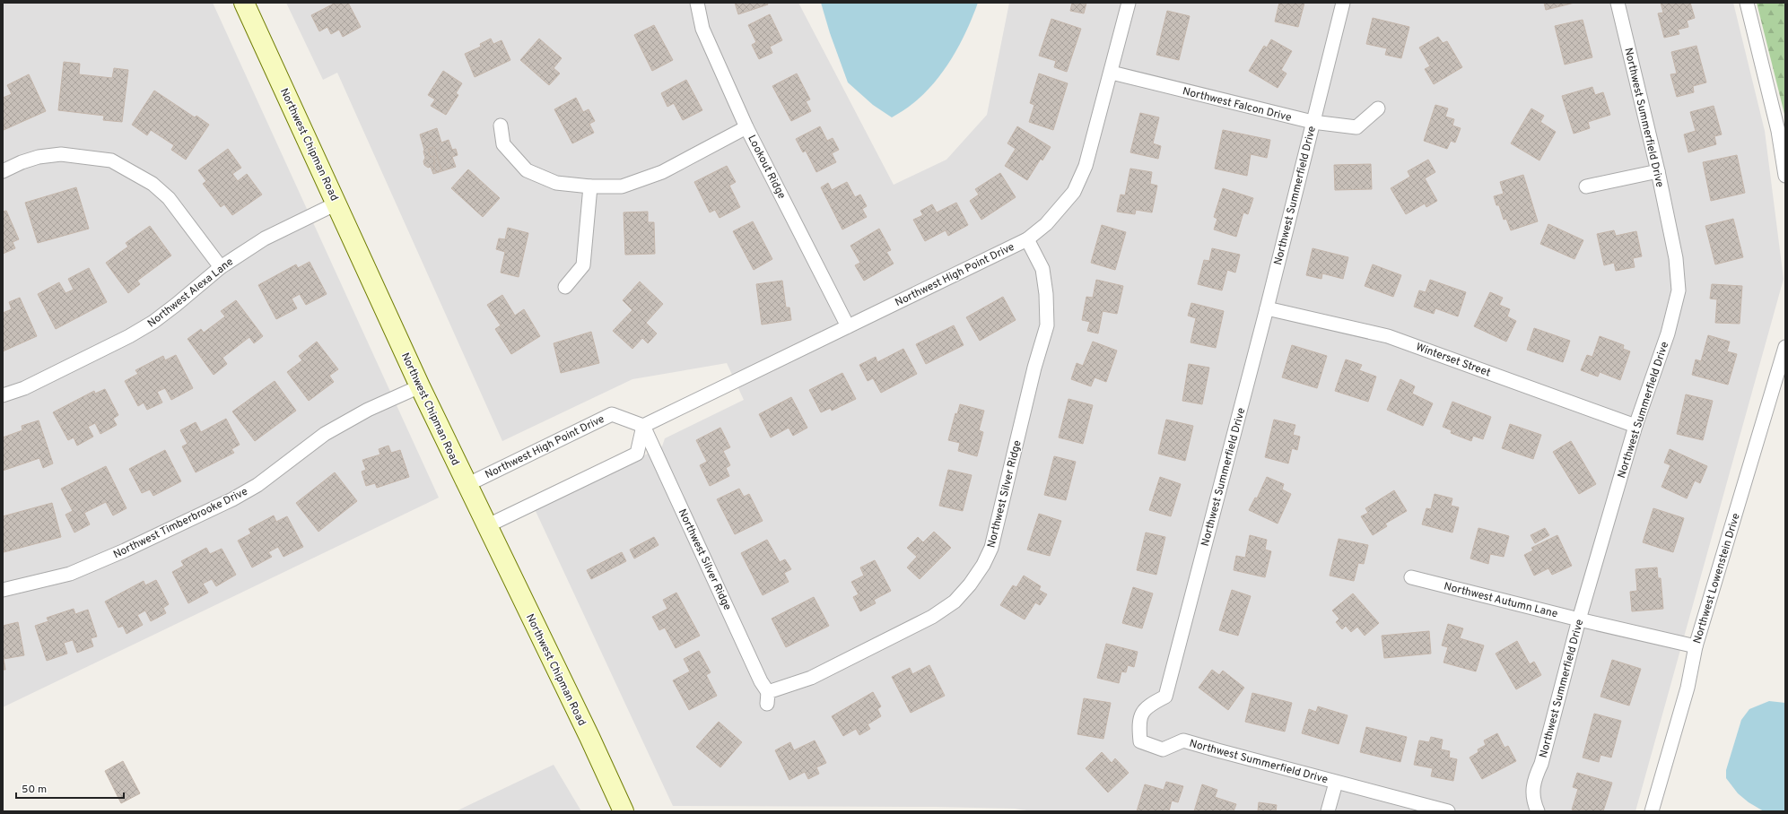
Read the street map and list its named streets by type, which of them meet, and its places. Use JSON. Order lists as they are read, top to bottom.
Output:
{
  "streets": {
    "main road": ["Northwest Chipman Road"],
    "street": [
      "Northwest Falcon Drive",
      "Northwest Summerfield Drive",
      "Lookout Ridge",
      "Northwest High Point Drive",
      "Northwest Alexa Lane",
      "Winterset Street",
      "Northwest Silver Ridge",
      "Northwest Timberbrooke Drive",
      "Northwest Lowenstein Drive",
      "Northwest Autumn Lane"
    ]
  },
  "crossings": [
    ["Northwest Falcon Drive", "Northwest Summerfield Drive"],
    ["Northwest Falcon Drive", "Northwest High Point Drive"],
    ["Northwest Summerfield Drive", "Winterset Street"],
    ["Northwest Summerfield Drive", "Northwest Autumn Lane"],
    ["Northwest Chipman Road", "Northwest High Point Drive"],
    ["Northwest Chipman Road", "Northwest Alexa Lane"],
    ["Northwest Chipman Road", "Northwest Timberbrooke Drive"],
    ["Lookout Ridge", "Northwest High Point Drive"],
    ["Northwest High Point Drive", "Northwest Silver Ridge"],
    ["Northwest Lowenstein Drive", "Northwest Autumn Lane"]
  ],
  "scale_bar": "50 m"
}
